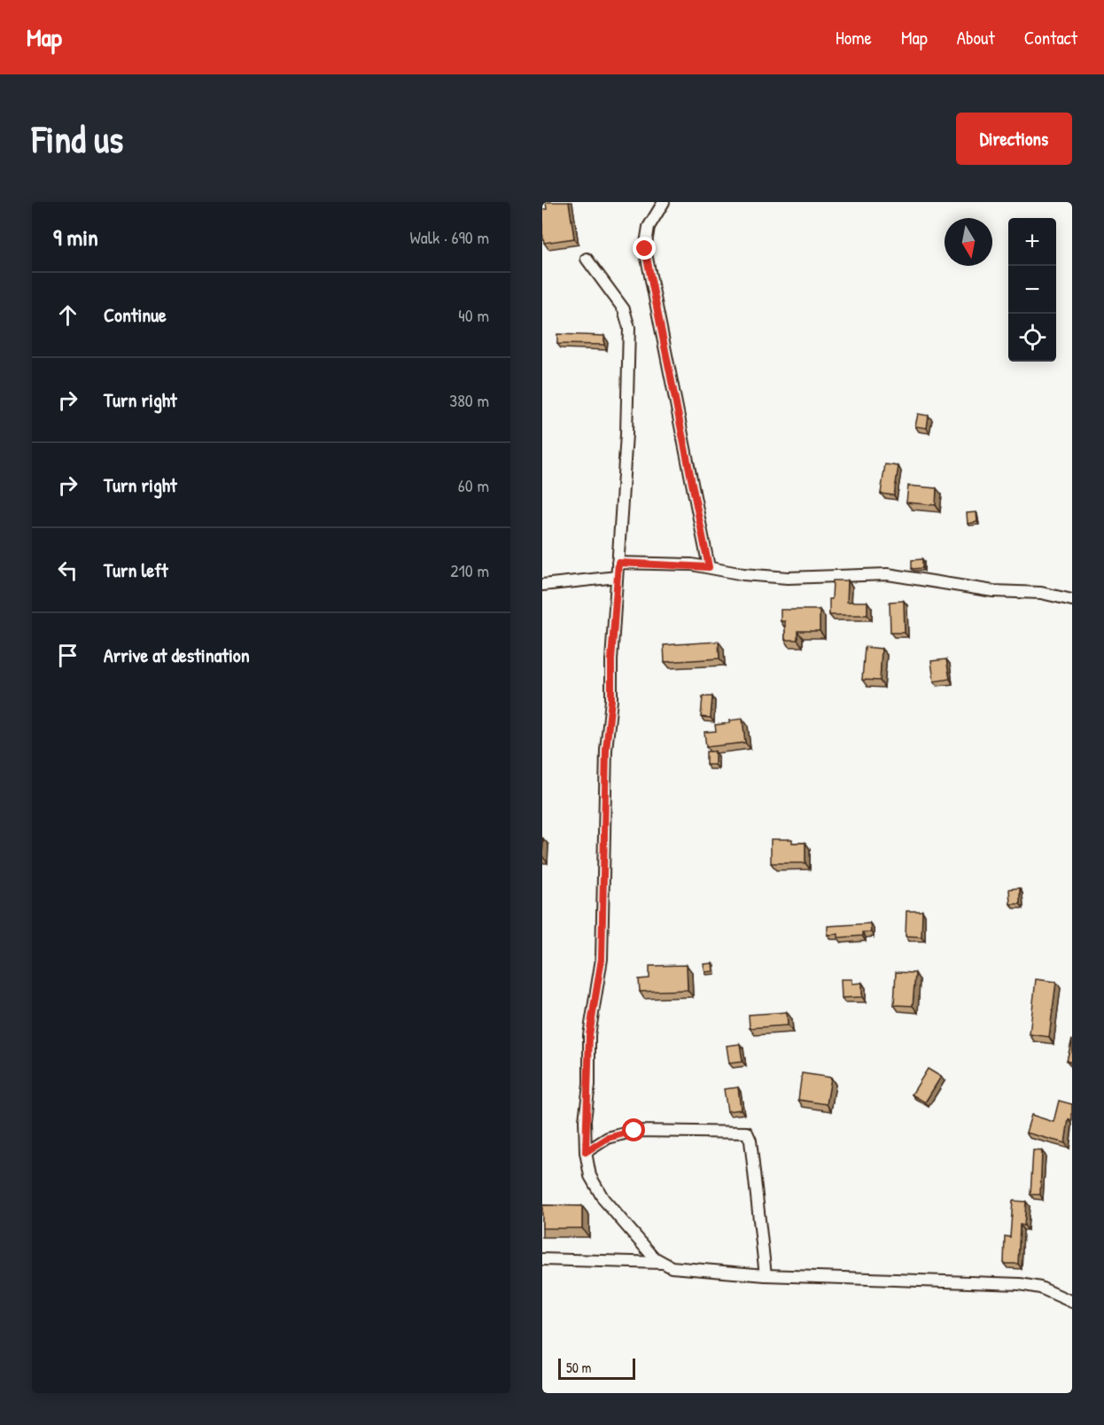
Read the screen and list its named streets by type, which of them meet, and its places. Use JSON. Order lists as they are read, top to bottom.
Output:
{
  "scale_bar": "50 m",
  "north": "bottom",
  "page": {
    "header": "Map",
    "nav": [
      "Home",
      "Map",
      "About",
      "Contact"
    ],
    "buttons": "Directions",
    "title": "Find us",
    "heading": ["9 min", "Walk · 690 m"],
    "map_buttons": ["+", "−"],
    "list": [
      ["Continue", "40 m"],
      ["Turn right", "380 m"],
      ["Turn right", "60 m"],
      ["Turn left", "210 m"],
      "Arrive at destination"
    ],
    "scale": "50 m"
  }
}
